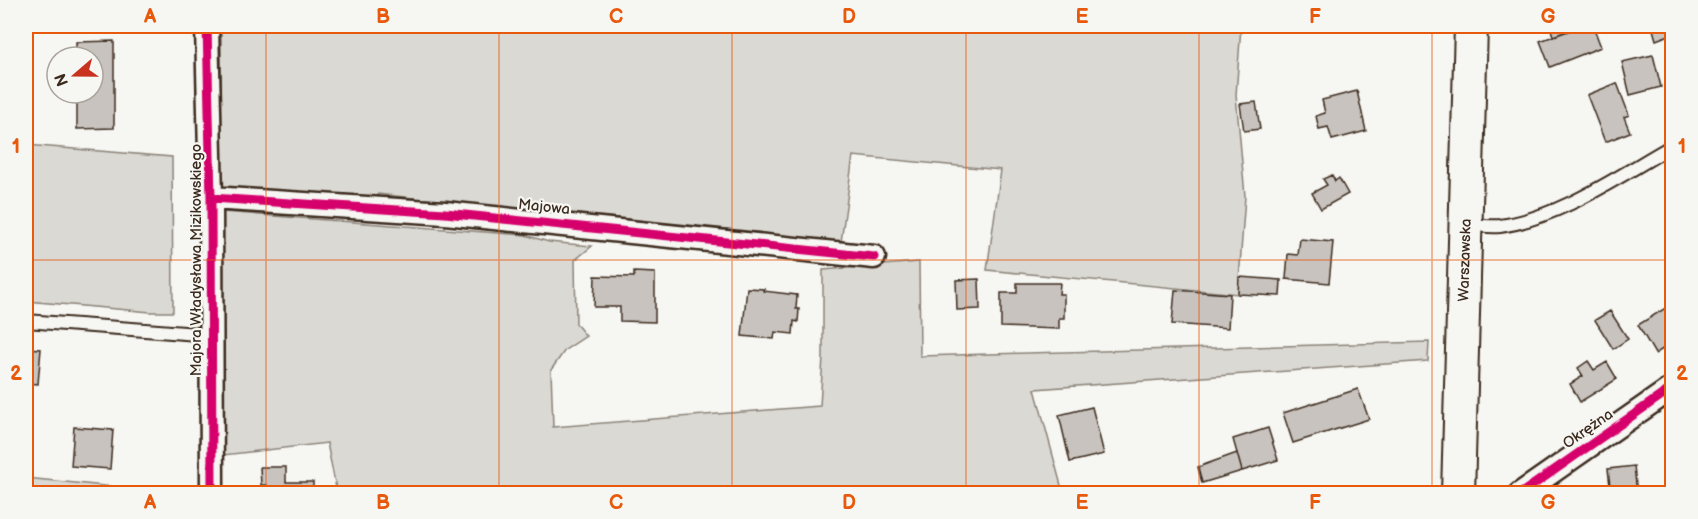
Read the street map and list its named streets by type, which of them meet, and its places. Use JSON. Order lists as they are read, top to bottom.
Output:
{
  "streets": {
    "main road": ["Warszawska"],
    "street": ["Majowa", "Majora Władysława Mizikowskiego", "Okrężna"]
  },
  "crossings": [
    ["Majowa", "Majora Władysława Mizikowskiego"]
  ],
  "north": "left",
  "grid": {
    "columns": [
      "A",
      "B",
      "C",
      "D",
      "E",
      "F",
      "G"
    ],
    "rows": ["1", "2"]
  }
}
